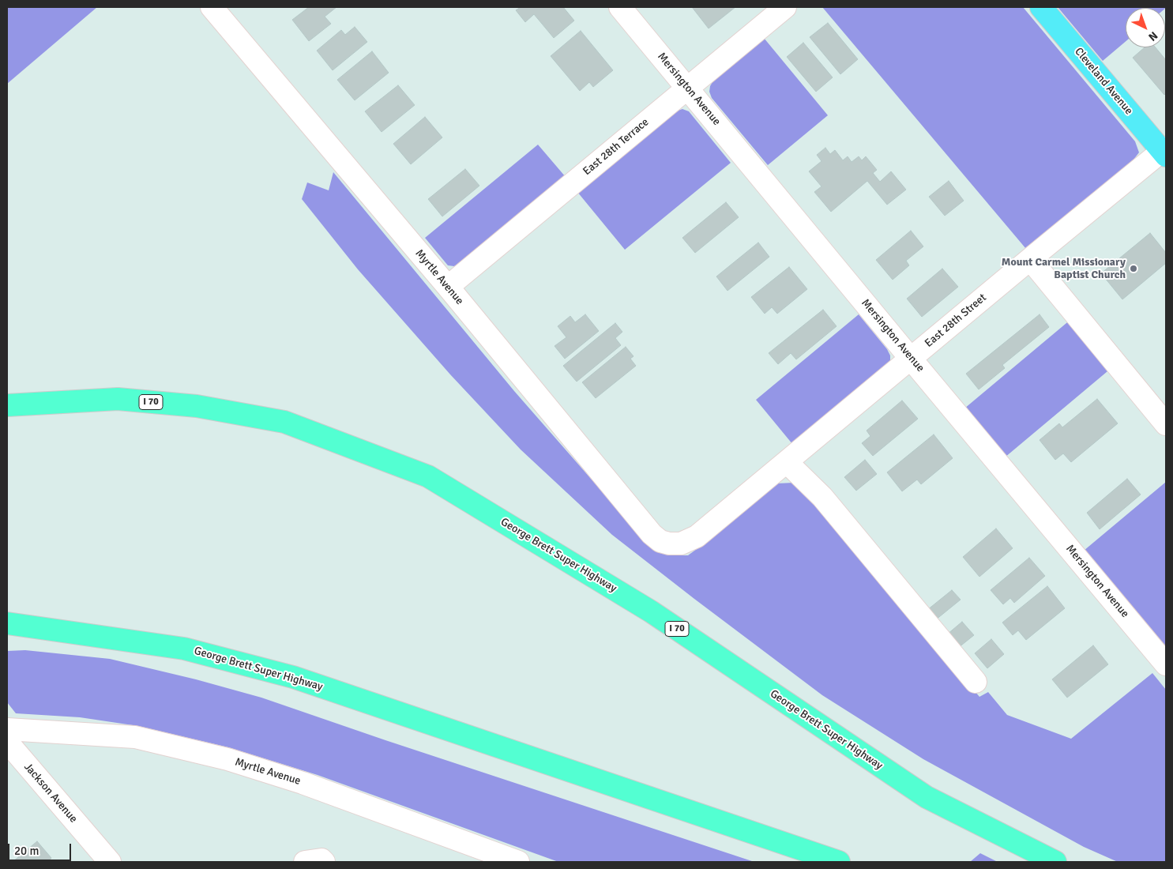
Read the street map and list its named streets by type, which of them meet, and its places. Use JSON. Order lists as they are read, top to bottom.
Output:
{
  "streets": {
    "highway": ["I 70", "George Brett Super Highway"],
    "main road": ["Cleveland Avenue"],
    "street": [
      "Mersington Avenue",
      "East 28th Terrace",
      "Myrtle Avenue",
      "East 28th Street",
      "Jackson Avenue"
    ]
  },
  "crossings": [
    ["Cleveland Avenue", "East 28th Street"],
    ["Mersington Avenue", "East 28th Terrace"],
    ["Mersington Avenue", "East 28th Street"],
    ["East 28th Terrace", "Myrtle Avenue"],
    ["Myrtle Avenue", "East 28th Street"]
  ],
  "places": ["Mount Carmel Missionary Baptist Church"],
  "scale_bar": "20 m",
  "north": "bottom right"
}
